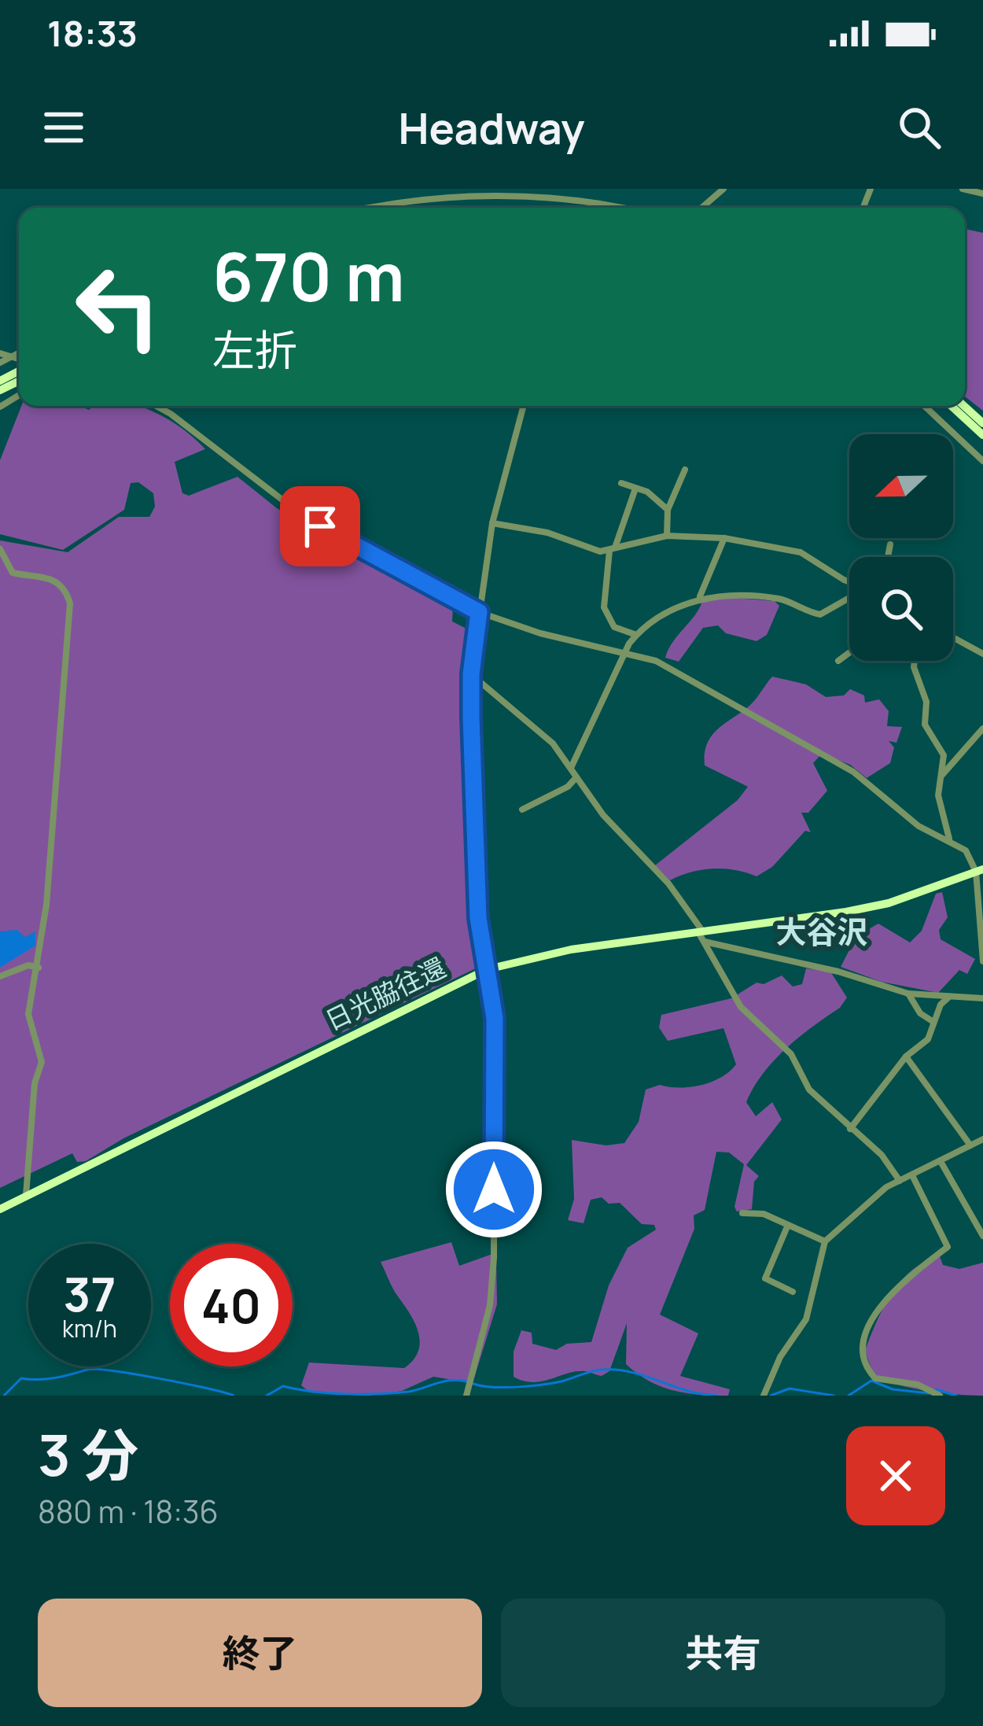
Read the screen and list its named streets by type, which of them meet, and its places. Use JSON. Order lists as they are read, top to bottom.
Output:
{
  "streets": {
    "highway": ["日光脇往還"]
  },
  "districts": ["大谷沢"],
  "north": "left",
  "page": {
    "status": "18:33",
    "header": "Headway",
    "turn": ["670 m", "左折"],
    "speed": "37 km/h",
    "limit": "40",
    "heading": ["3 分", "880 m · 18:36"],
    "buttons": ["終了", "共有"]
  }
}
